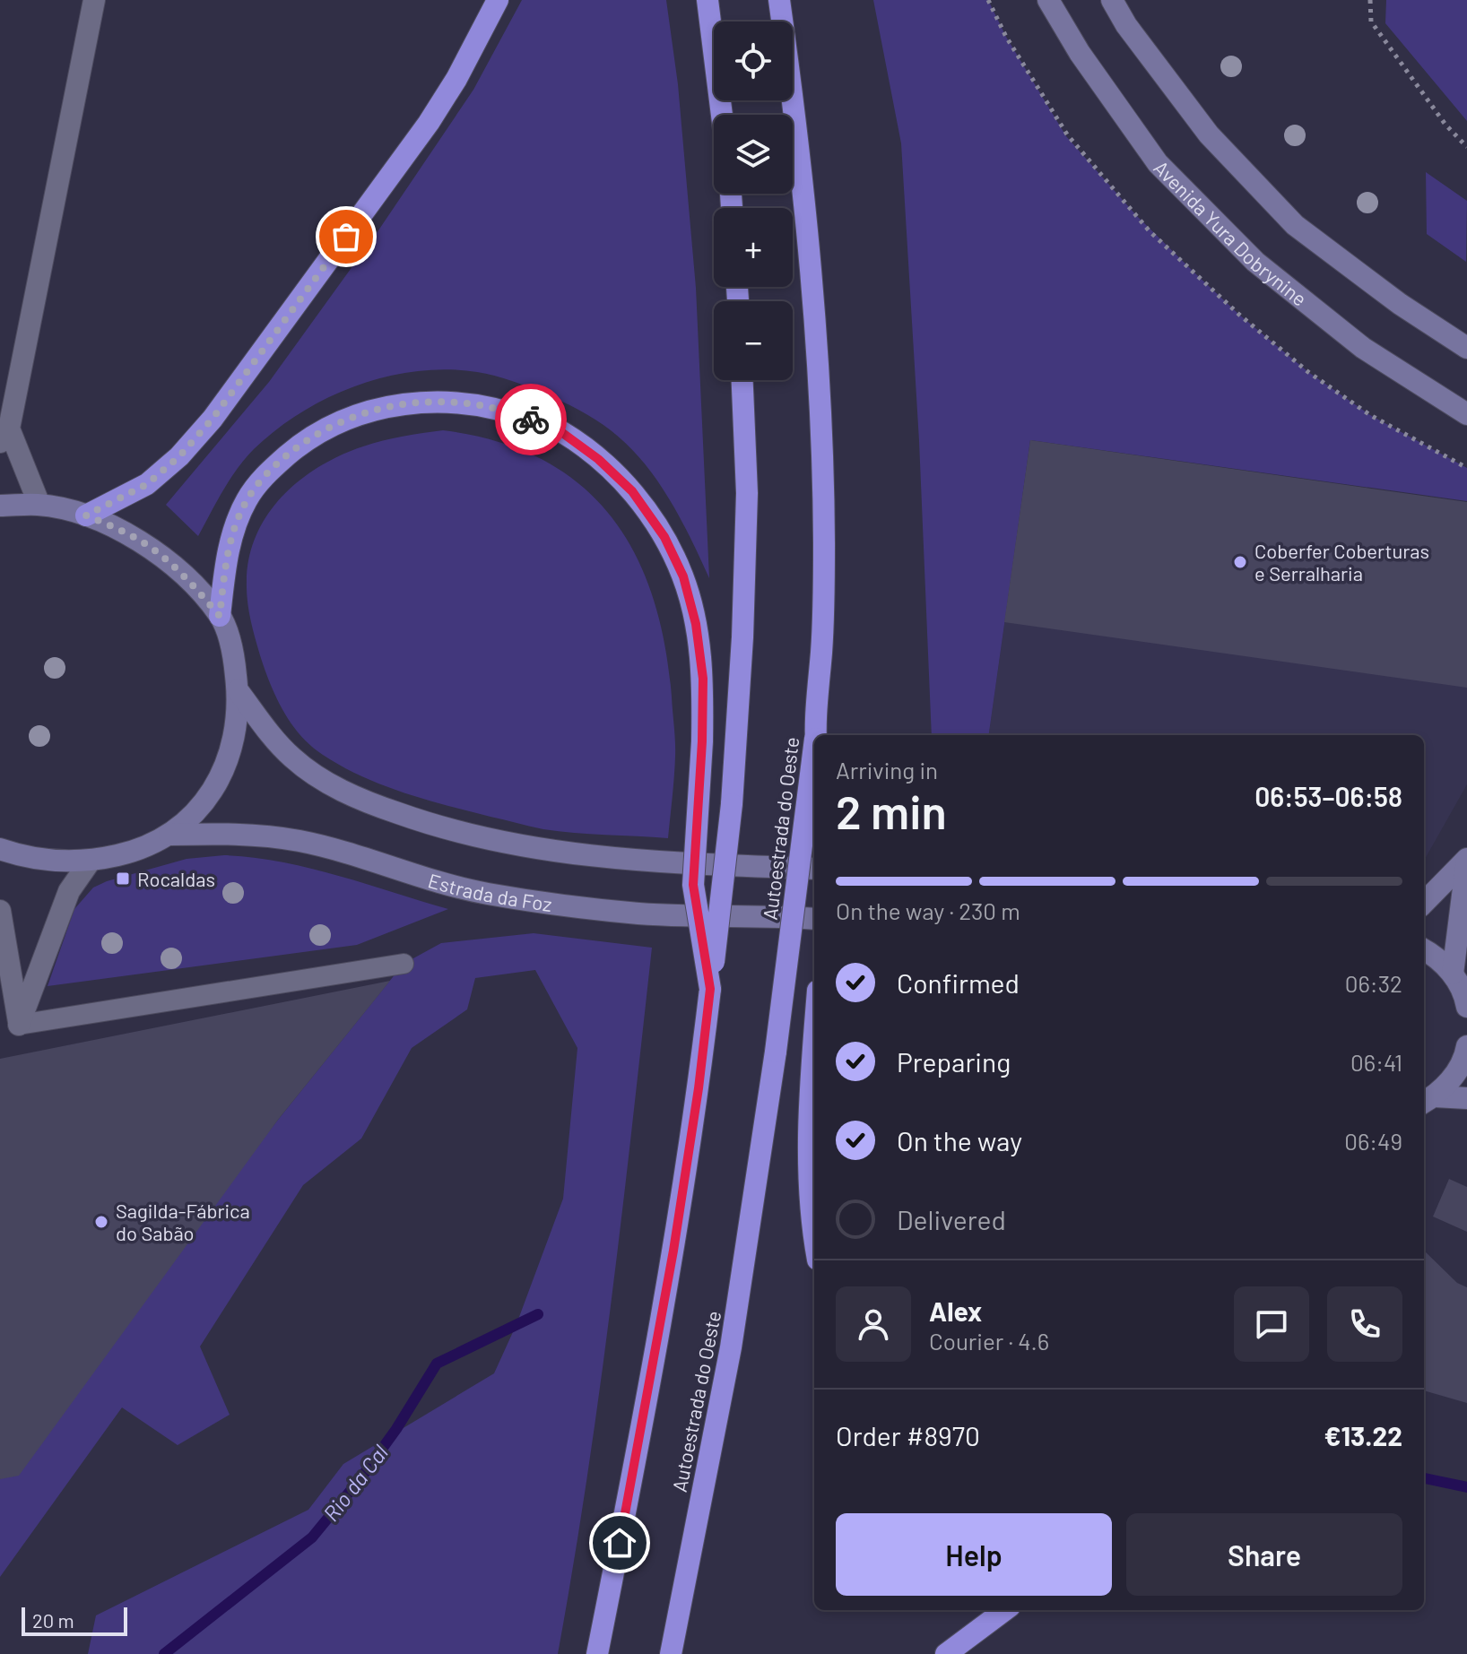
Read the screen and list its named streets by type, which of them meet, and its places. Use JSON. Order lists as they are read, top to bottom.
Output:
{
  "streets": {
    "highway": ["Autoestrada do Oeste"],
    "main road": ["Avenida Yura Dobrynine", "Estrada da Foz"]
  },
  "water": ["Rio da Cal"],
  "places": {
    "other": ["Coberfer Coberturas e Serralharia", "Sagilda-Fábrica do Sabão"],
    "transit": ["Rocaldas"]
  },
  "scale_bar": "20 m",
  "page": {
    "map_buttons": ["+", "−"],
    "heading": ["2 min", "Arriving in", "06:53–06:58"],
    "panel": [
      "Alex",
      "Courier · 4.6",
      "Order #8970",
      "€13.22"
    ],
    "bar": "On the way · 230 m",
    "list": [
      ["Confirmed", "06:32"],
      ["Preparing", "06:41"],
      ["On the way", "06:49"],
      "Delivered"
    ],
    "buttons": ["Help", "Share"],
    "scale": "20 m"
  }
}
